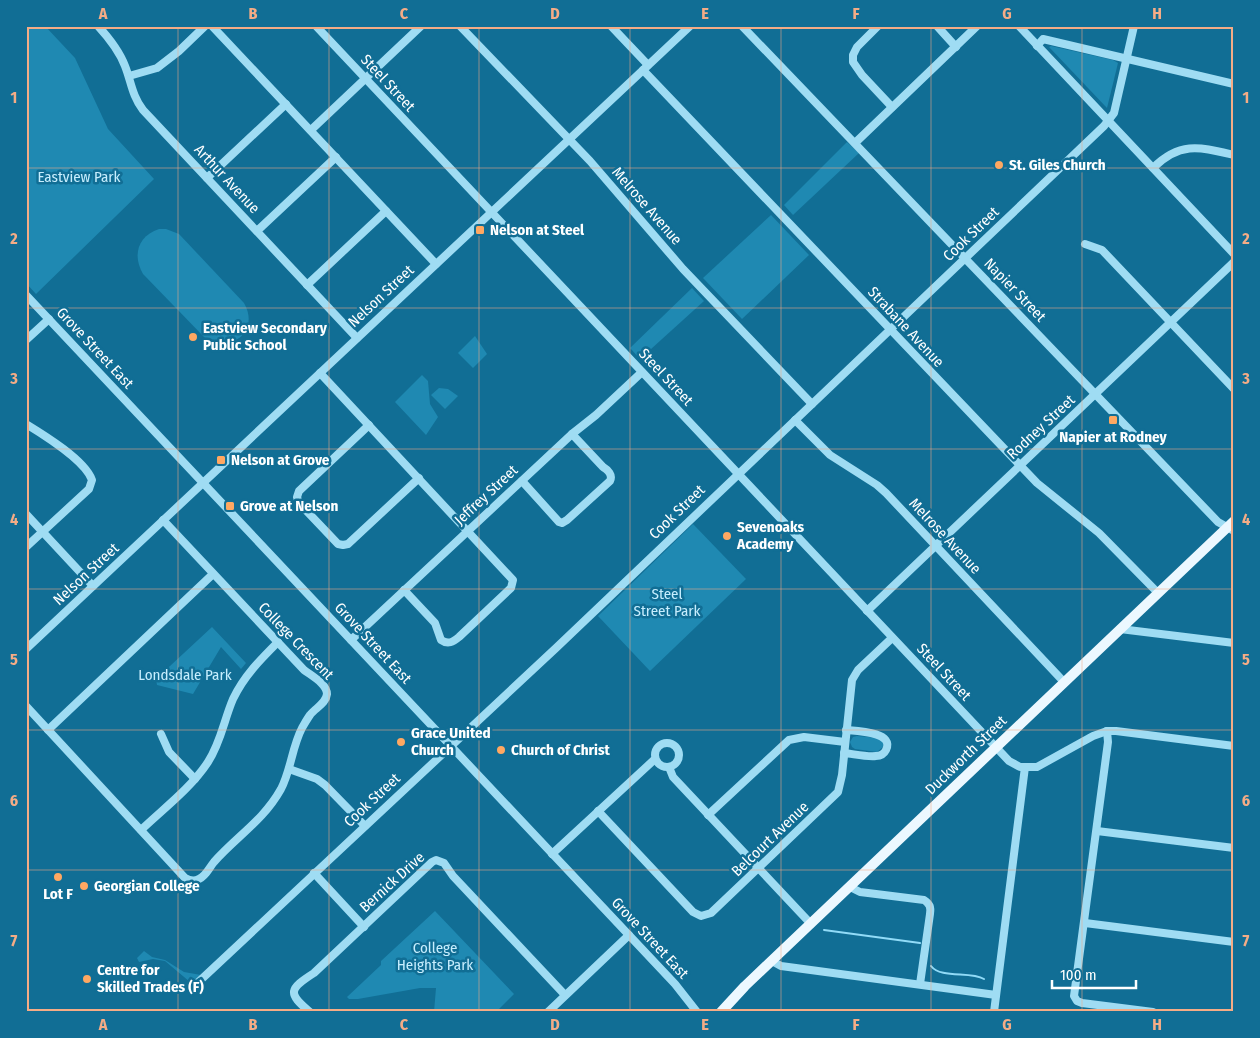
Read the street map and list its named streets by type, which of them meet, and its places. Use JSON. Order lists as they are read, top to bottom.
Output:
{
  "streets": {
    "main road": ["Duckworth Street"],
    "street": [
      "Steel Street",
      "Arthur Avenue",
      "Melrose Avenue",
      "Cook Street",
      "Napier Street",
      "Nelson Street",
      "Strabane Avenue",
      "Grove Street East",
      "Rodney Street",
      "Jeffrey Street",
      "College Crescent",
      "Belcourt Avenue",
      "Bernick Drive"
    ]
  },
  "crossings": [
    ["Steel Street", "Cook Street"],
    ["Steel Street", "Nelson Street"],
    ["Steel Street", "Rodney Street"],
    ["Steel Street", "Jeffrey Street"],
    ["Steel Street", "Duckworth Street"],
    ["Steel Street", "Belcourt Avenue"],
    ["Arthur Avenue", "Nelson Street"],
    ["Melrose Avenue", "Cook Street"],
    ["Melrose Avenue", "Nelson Street"],
    ["Melrose Avenue", "Rodney Street"],
    ["Melrose Avenue", "Duckworth Street"],
    ["Cook Street", "Napier Street"],
    ["Cook Street", "Strabane Avenue"],
    ["Cook Street", "Grove Street East"],
    ["Napier Street", "Rodney Street"],
    ["Napier Street", "Duckworth Street"],
    ["Nelson Street", "Strabane Avenue"],
    ["Nelson Street", "Grove Street East"],
    ["Nelson Street", "College Crescent"],
    ["Strabane Avenue", "Rodney Street"],
    ["Strabane Avenue", "Duckworth Street"],
    ["Grove Street East", "Jeffrey Street"]
  ],
  "parks": [
    "Eastview Park",
    "Steel Street Park",
    "Londsdale Park",
    "College Heights Park"
  ],
  "places": {
    "other": [
      "St. Giles Church",
      "Eastview Secondary Public School",
      "Sevenoaks Academy",
      "Grace United Church",
      "Church of Christ",
      "Lot F",
      "Georgian College",
      "Centre for Skilled Trades (F)"
    ],
    "transit": [
      "Nelson at Steel",
      "Napier at Rodney",
      "Nelson at Grove",
      "Grove at Nelson"
    ]
  },
  "scale_bar": "100 m",
  "grid": {
    "columns": [
      "A",
      "B",
      "C",
      "D",
      "E",
      "F",
      "G",
      "H"
    ],
    "rows": [
      "1",
      "2",
      "3",
      "4",
      "5",
      "6",
      "7"
    ]
  }
}
